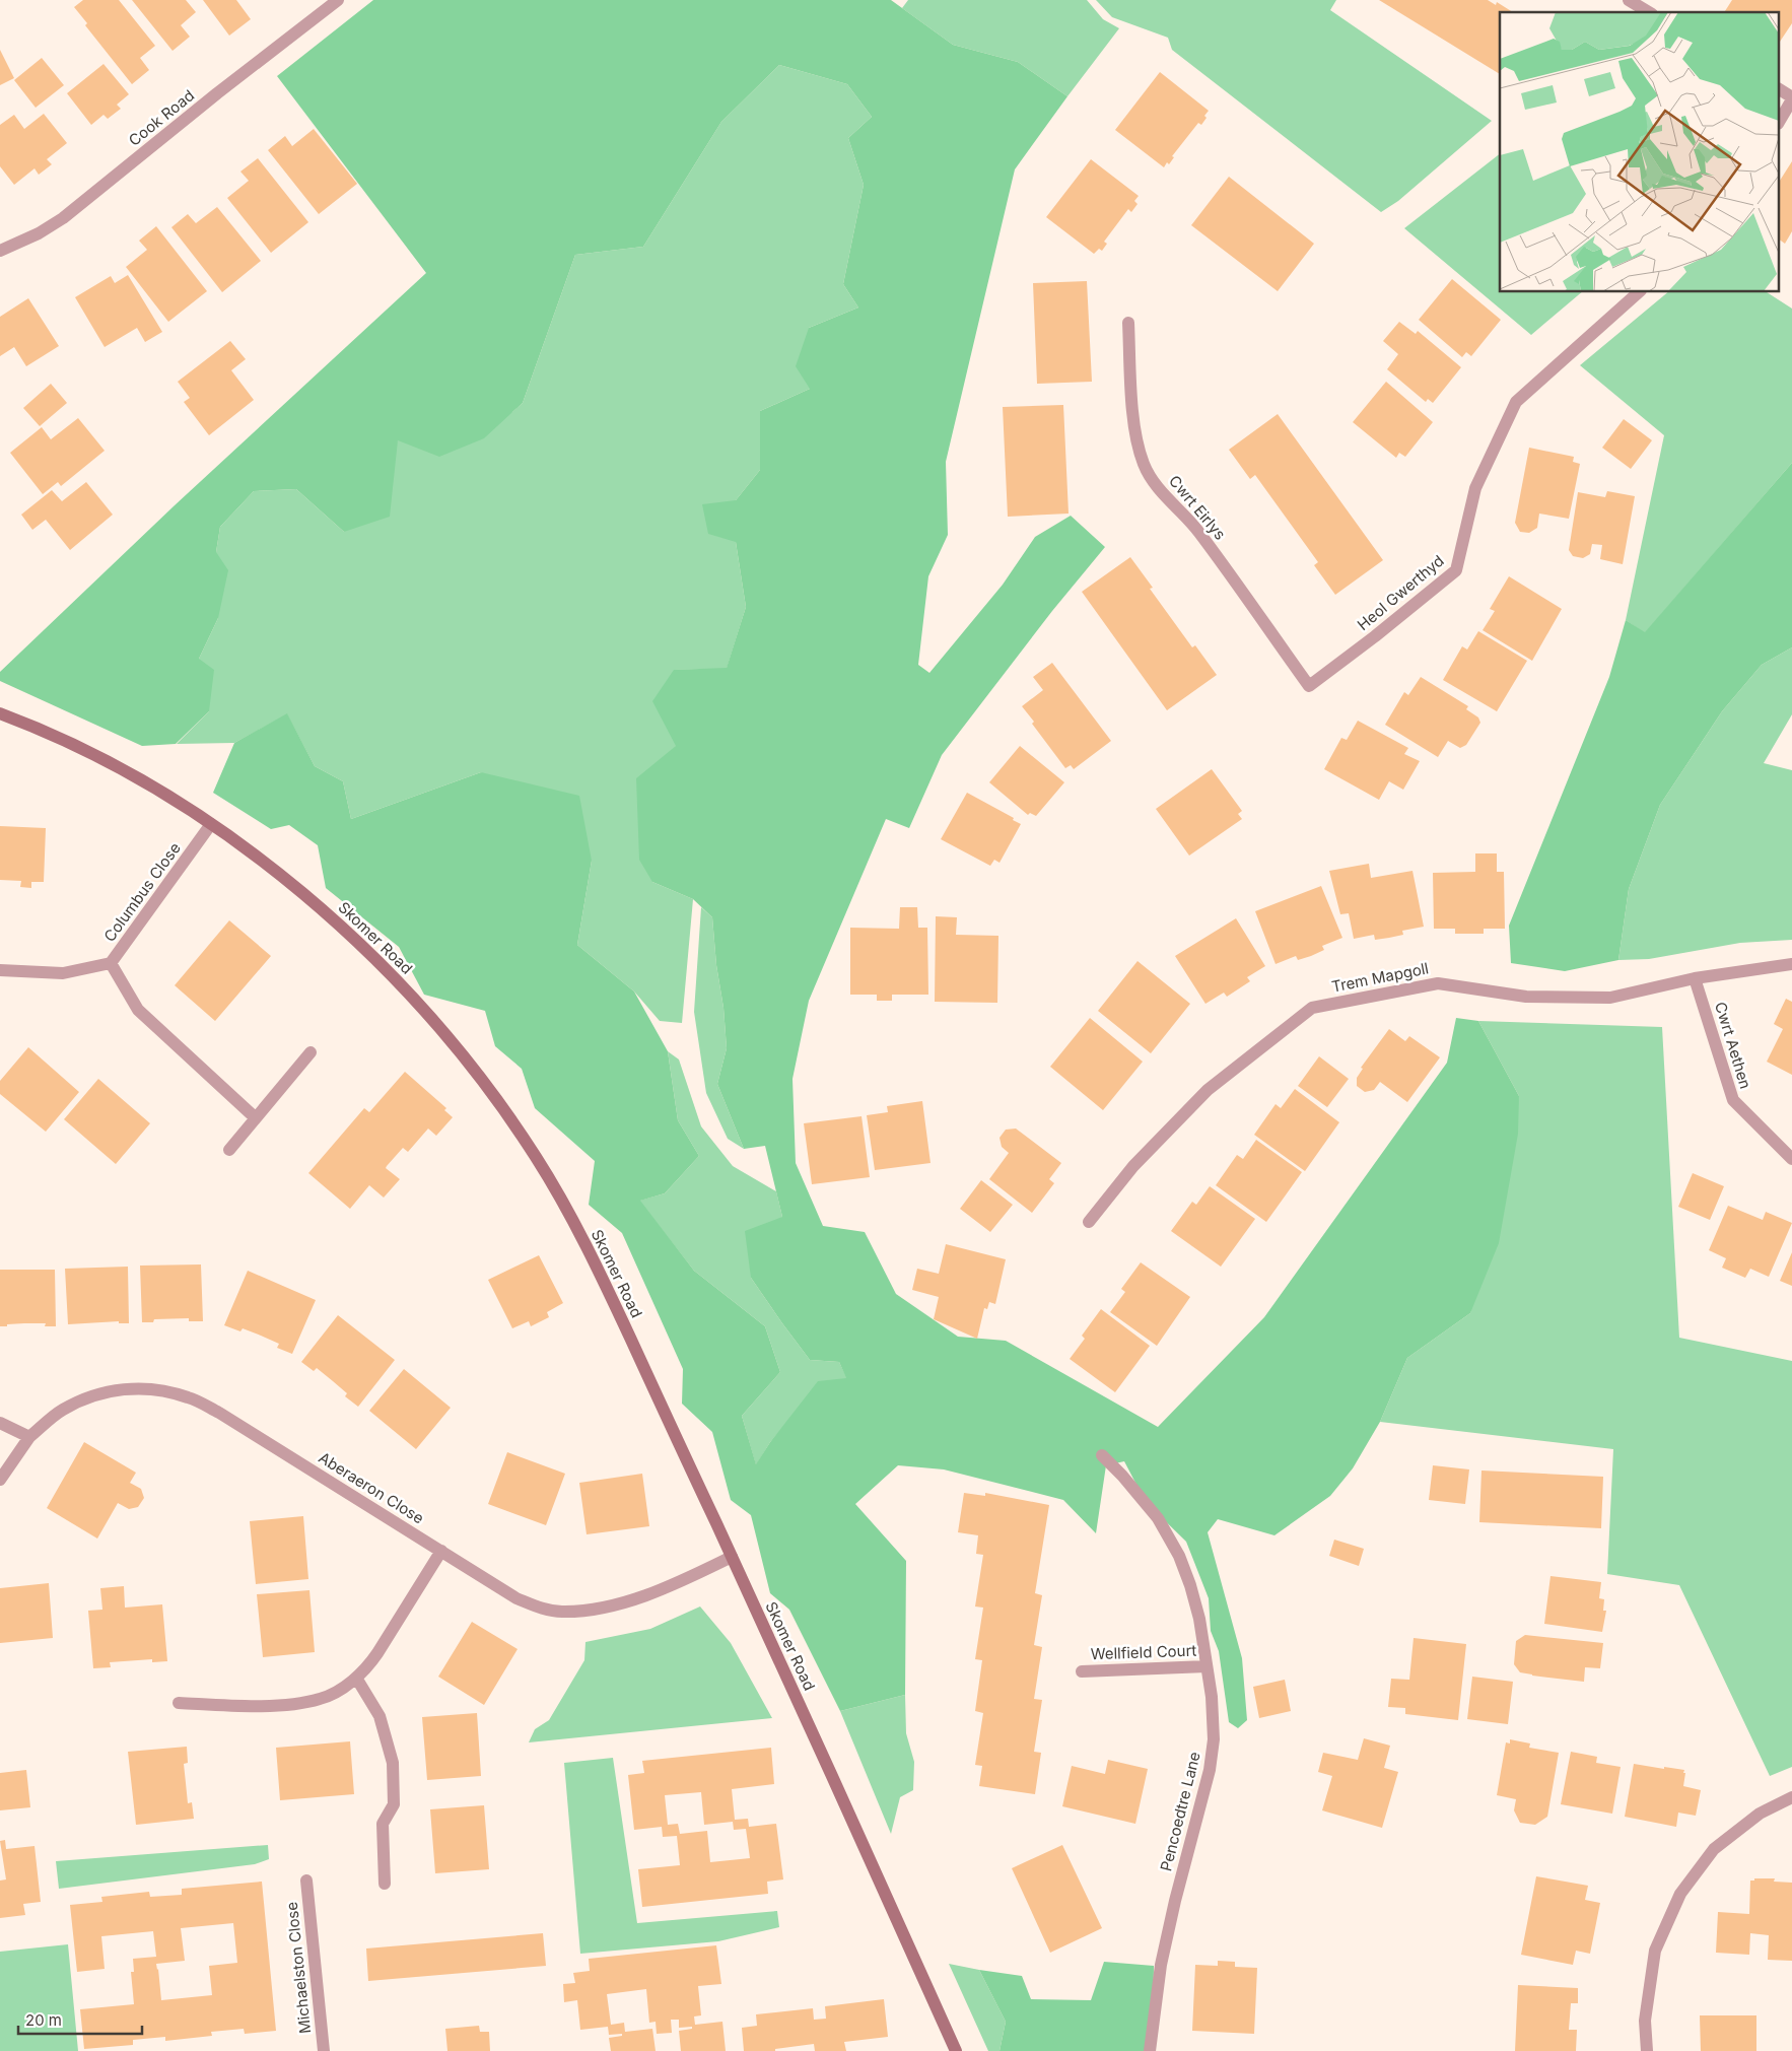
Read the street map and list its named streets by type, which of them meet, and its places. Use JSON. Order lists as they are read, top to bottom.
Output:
{
  "streets": {
    "street": [
      "Cook Road",
      "Cwrt Eirlys",
      "Heol Gwerthyd",
      "Columbus Close",
      "Skomer Road",
      "Trem Mapgoll",
      "Cwrt Aethen",
      "Aberaeron Close",
      "Wellfield Court",
      "Pencoedtre Lane",
      "Michaelston Close"
    ]
  },
  "crossings": [
    ["Cwrt Eirlys", "Heol Gwerthyd"],
    ["Columbus Close", "Skomer Road"],
    ["Skomer Road", "Aberaeron Close"],
    ["Trem Mapgoll", "Cwrt Aethen"],
    ["Wellfield Court", "Pencoedtre Lane"]
  ],
  "scale_bar": "20 m"
}
